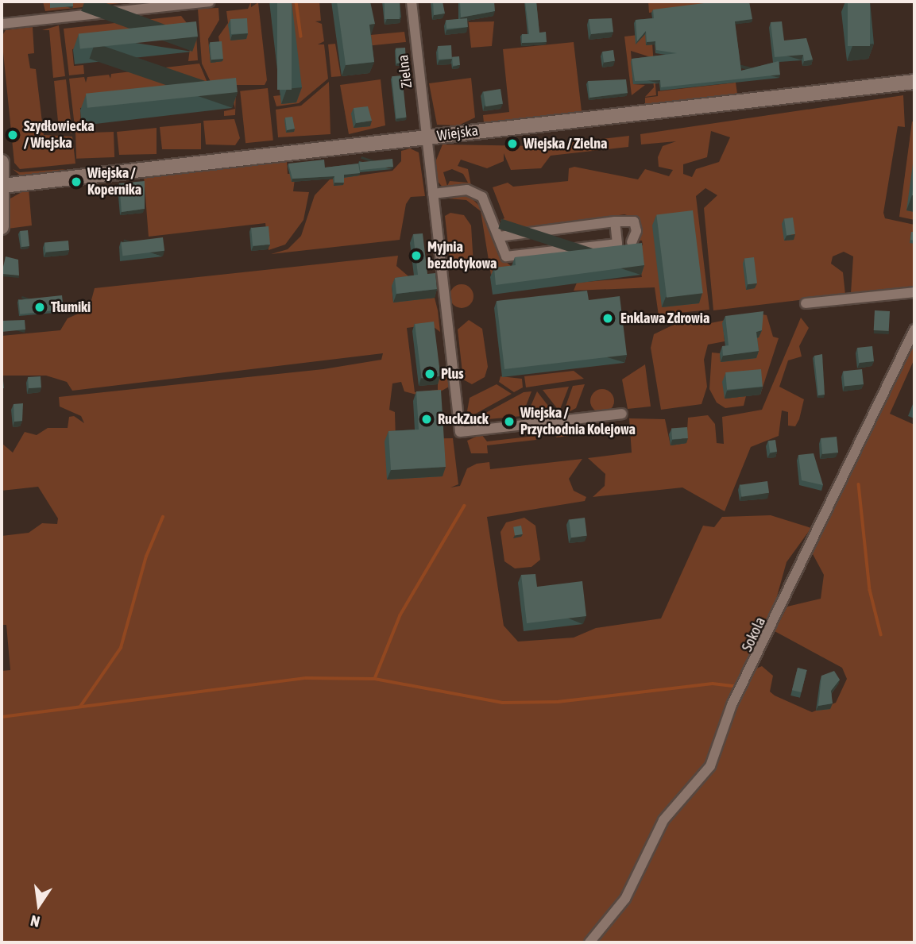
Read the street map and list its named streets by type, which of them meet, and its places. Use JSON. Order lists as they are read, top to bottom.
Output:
{
  "streets": {
    "street": ["Zielna", "Wiejska", "Sokola"]
  },
  "crossings": [
    ["Zielna", "Wiejska"]
  ],
  "places": [
    "Szydłowiecka / Wiejska",
    "Wiejska / Zielna",
    "Wiejska / Kopernika",
    "Myjnia bezdotykowa",
    "Tłumiki",
    "Enklawa Zdrowia",
    "Plus",
    "RuckZuck",
    "Wiejska / Przychodnia Kolejowa"
  ],
  "north": "bottom"
}
